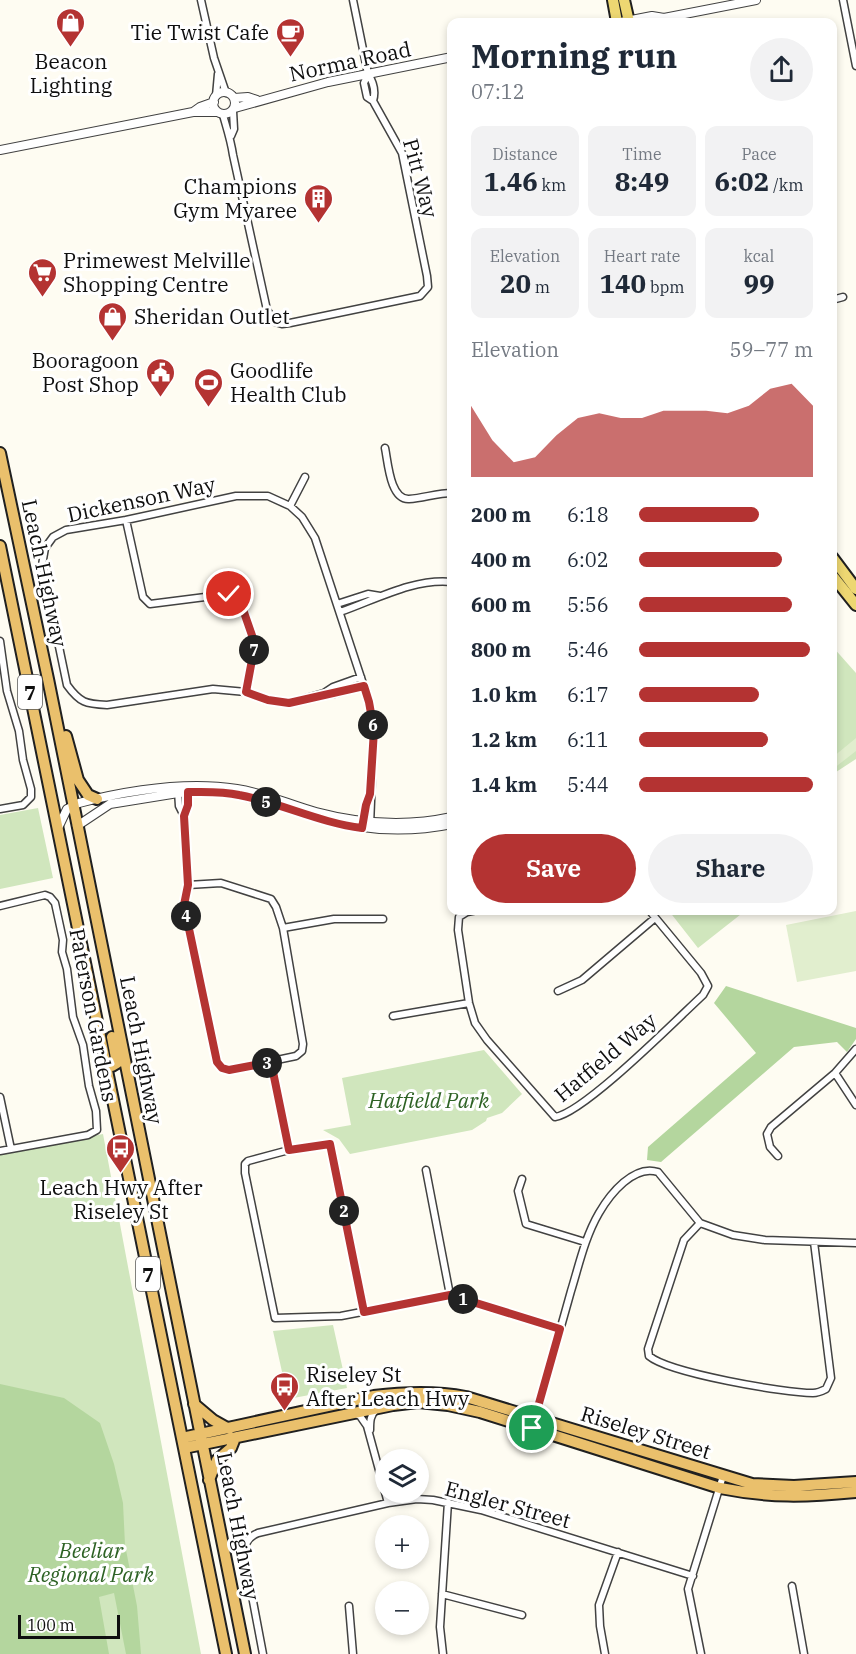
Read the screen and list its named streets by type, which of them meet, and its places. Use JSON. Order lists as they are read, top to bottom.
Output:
{
  "streets": {
    "highway": ["Leach Highway", "7", "Riseley Street"],
    "street": [
      "Norma Road",
      "Pitt Way",
      "Dickenson Way",
      "Paterson Gardens",
      "Hatfield Way",
      "Engler Street"
    ]
  },
  "crossings": [
    ["Norma Road", "Pitt Way"],
    ["Leach Highway", "Riseley Street"]
  ],
  "parks": ["Hatfield Park", "Beeliar Regional Park"],
  "places": {
    "shop": ["Beacon Lighting", "Sheridan Outlet"],
    "cafe": ["Tie Twist Cafe"],
    "building": ["Champions Gym Myaree"],
    "supermarket": ["Primewest Melville Shopping Centre"],
    "public building": ["Booragoon Post Shop"],
    "sports": ["Goodlife Health Club"],
    "bus stop": ["Leach Hwy After Riseley St", "Riseley St After Leach Hwy"]
  },
  "scale_bar": "100 m",
  "page": {
    "heading": ["Morning run", "07:12"],
    "stats": [
      ["Distance", "1.46 km"],
      ["Time", "8:49"],
      ["Pace", "6:02 /km"],
      ["Elevation", "20 m"],
      ["Heart rate", "140 bpm"],
      ["kcal", "99"]
    ],
    "chart": ["Elevation", "59–77 m"],
    "list": [
      {
        "name": "200 m",
        "note": "6:18"
      },
      {
        "name": "400 m",
        "note": "6:02"
      },
      {
        "name": "600 m",
        "note": "5:56"
      },
      {
        "name": "800 m",
        "note": "5:46"
      },
      {
        "name": "1.0 km",
        "note": "6:17"
      },
      {
        "name": "1.2 km",
        "note": "6:11"
      },
      {
        "name": "1.4 km",
        "note": "5:44"
      }
    ],
    "pins": [
      "7",
      "6",
      "5",
      "4",
      "3",
      "2",
      "1"
    ],
    "buttons": ["Save", "Share"],
    "map_buttons": ["+", "−"],
    "scale": "100 m"
  }
}
